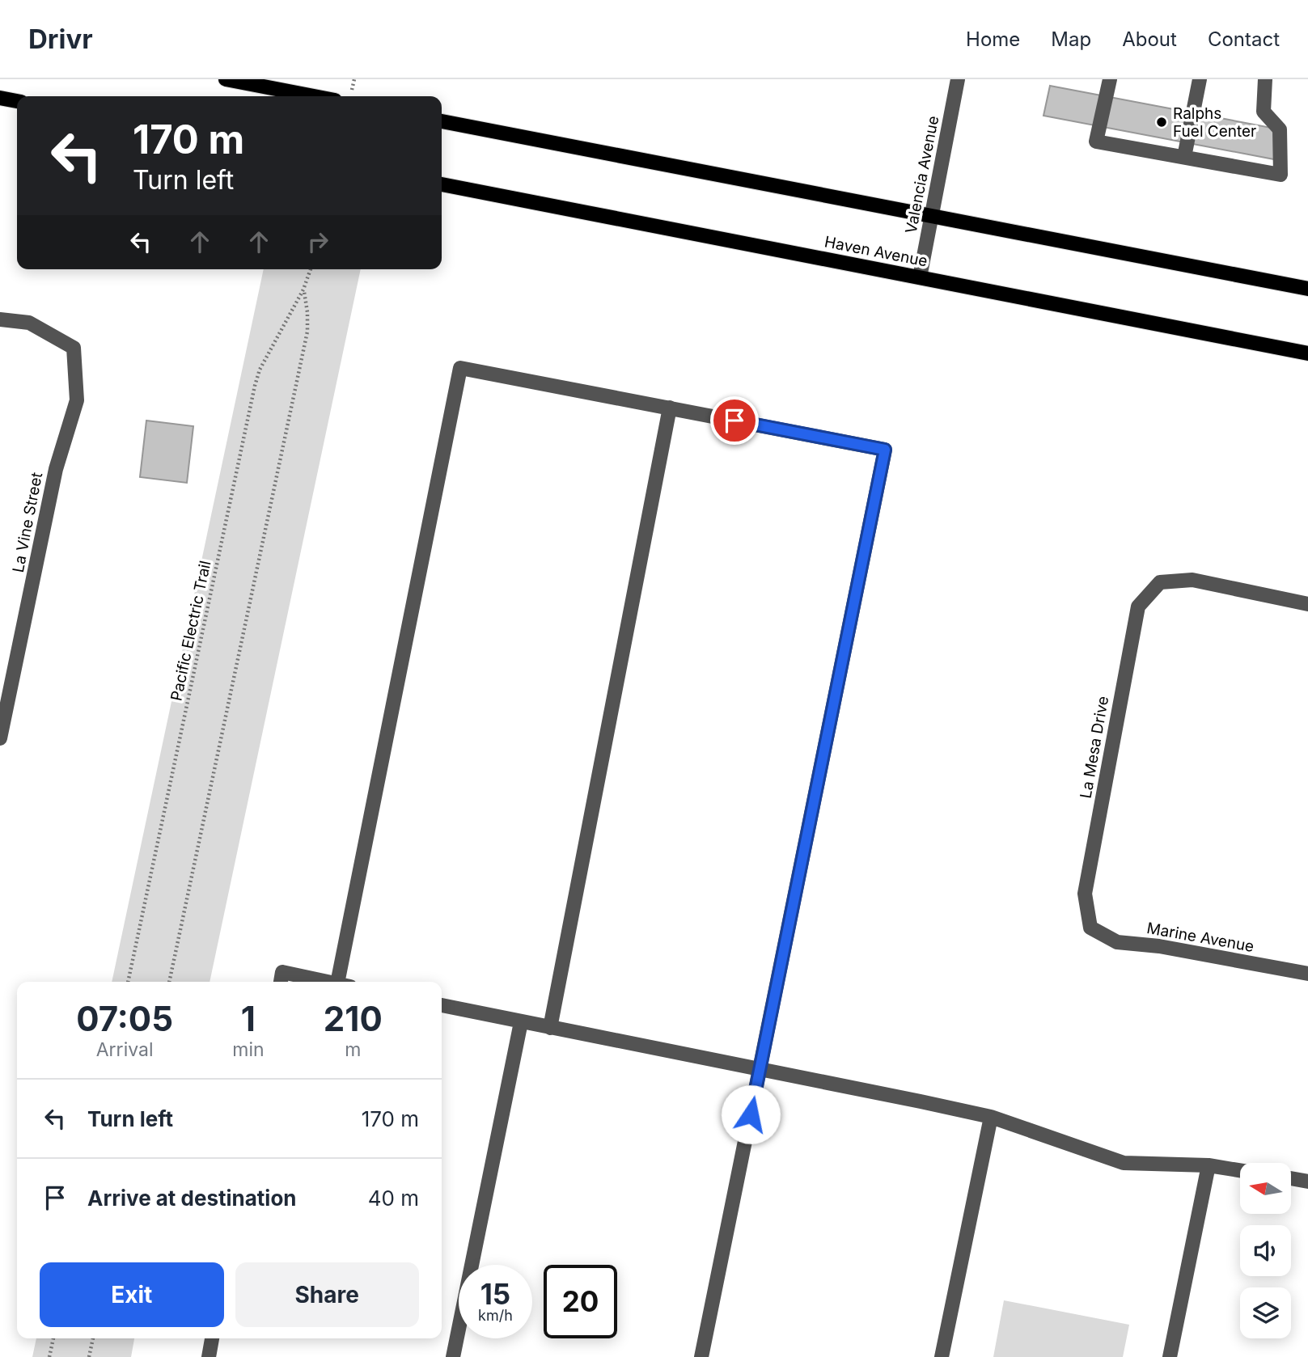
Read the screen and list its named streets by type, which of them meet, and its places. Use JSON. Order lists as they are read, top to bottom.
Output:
{
  "streets": {
    "main road": ["Haven Avenue"],
    "street": [
      "Valencia Avenue",
      "La Vine Street",
      "La Mesa Drive",
      "Marine Avenue"
    ],
    "path": ["Pacific Electric Trail"]
  },
  "crossings": [
    ["Valencia Avenue", "Haven Avenue"],
    ["La Mesa Drive", "Marine Avenue"]
  ],
  "places": ["Ralphs Fuel Center"],
  "north": "left",
  "page": {
    "header": "Drivr",
    "nav": [
      "Home",
      "Map",
      "About",
      "Contact"
    ],
    "turn": ["170 m", "Turn left"],
    "eta": [
      "07:05",
      "Arrival",
      "1",
      "min",
      "210",
      "m"
    ],
    "list": [
      {
        "name": "Turn left",
        "value": "170 m"
      },
      {
        "name": "Arrive at destination",
        "value": "40 m"
      }
    ],
    "buttons": ["Exit", "Share"],
    "speed": "15 km/h",
    "limit": "20"
  }
}
